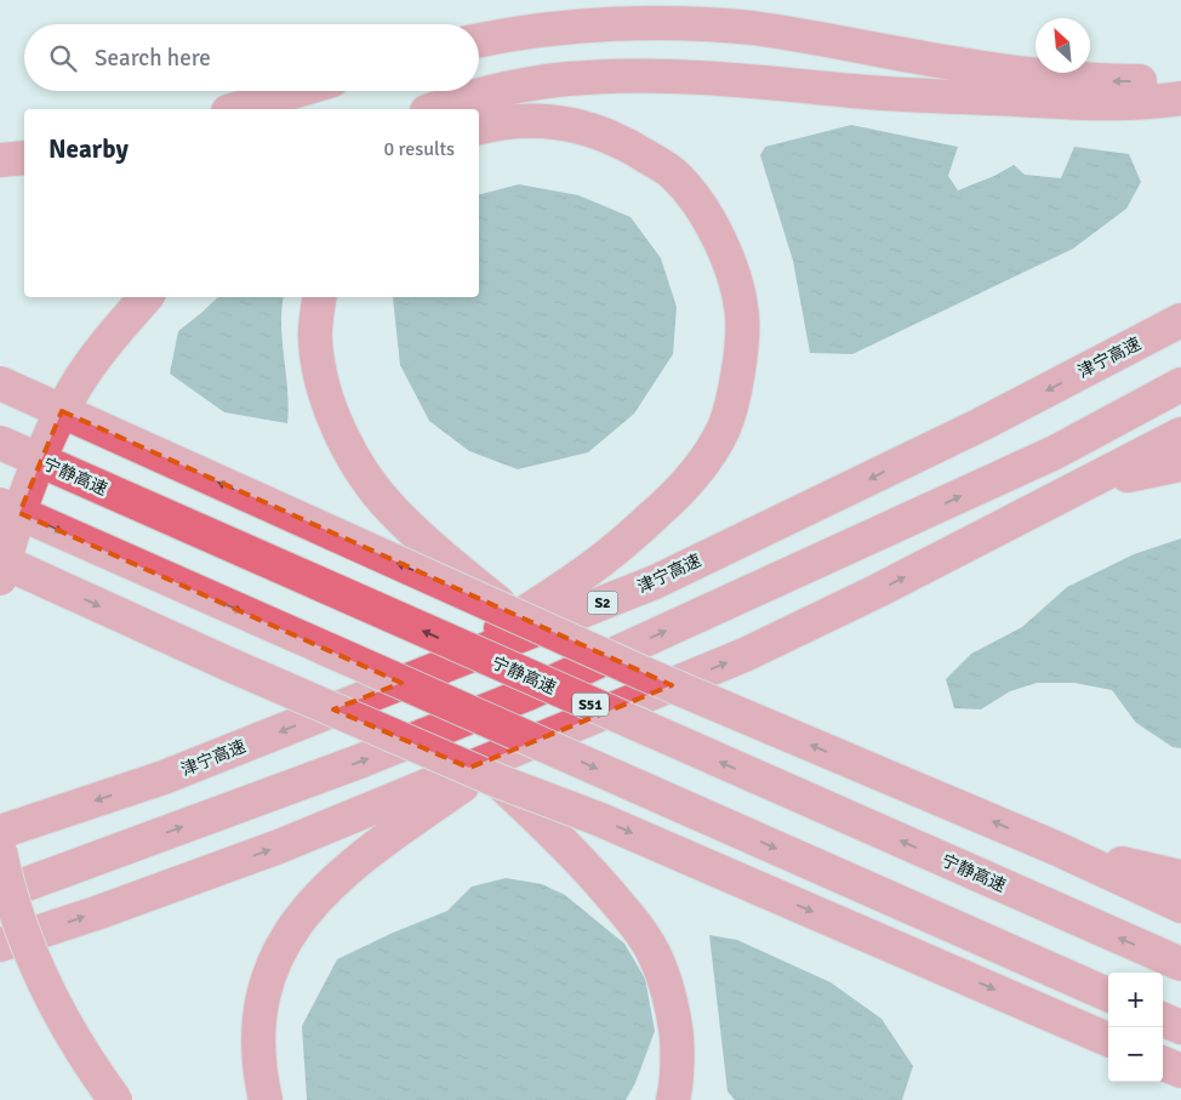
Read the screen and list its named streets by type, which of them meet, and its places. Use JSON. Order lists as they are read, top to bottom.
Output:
{
  "streets": {
    "highway": [
      "津宁高速",
      "宁静高速",
      "S2",
      "S51"
    ]
  },
  "north": "top left",
  "page": {
    "search": "Search here",
    "heading": ["Nearby", "0 results"],
    "map_buttons": ["+", "−"]
  }
}
